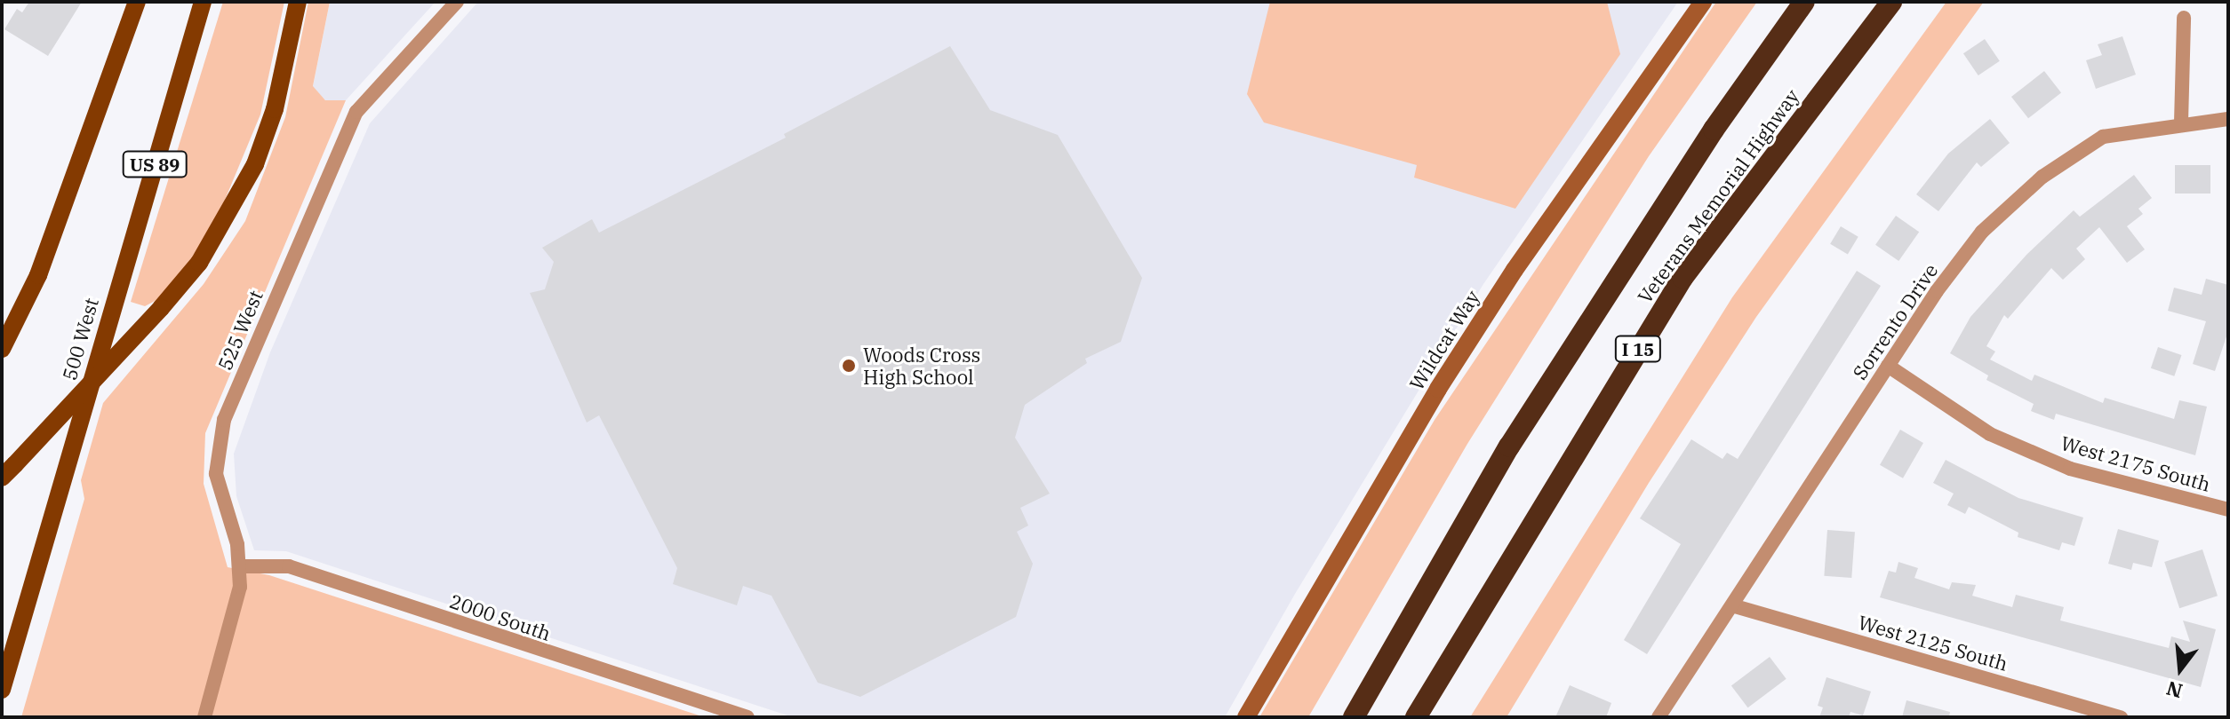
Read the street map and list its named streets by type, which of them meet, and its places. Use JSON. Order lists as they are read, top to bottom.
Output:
{
  "streets": {
    "highway": ["Veterans Memorial Highway", "I 15"],
    "main road": ["US 89", "500 West"],
    "street": [
      "Sorrento Drive",
      "525 West",
      "Wildcat Way",
      "West 2175 South",
      "2000 South",
      "West 2125 South"
    ]
  },
  "crossings": [
    ["Sorrento Drive", "West 2175 South"],
    ["Sorrento Drive", "West 2125 South"],
    ["525 West", "2000 South"]
  ],
  "places": ["Woods Cross High School"],
  "north": "bottom"
}
